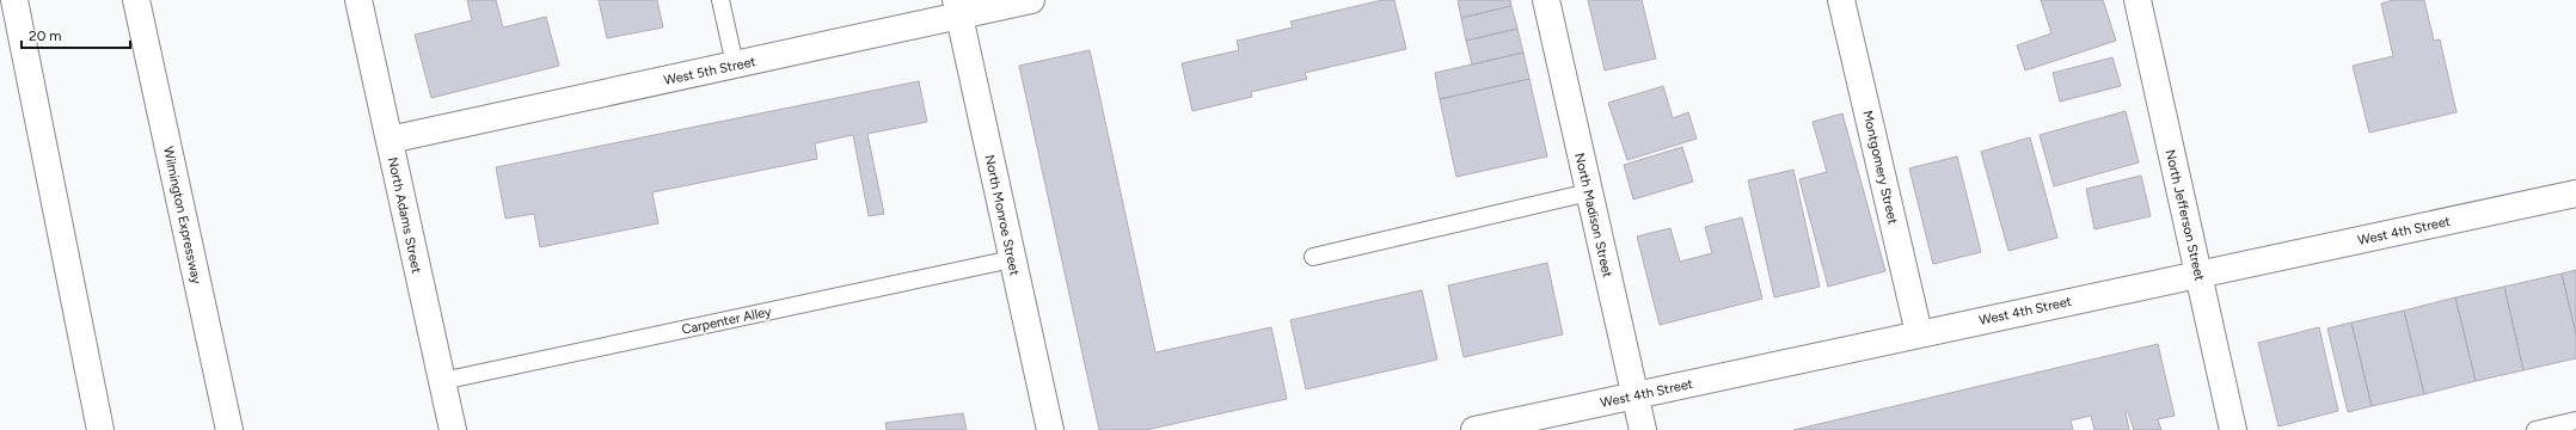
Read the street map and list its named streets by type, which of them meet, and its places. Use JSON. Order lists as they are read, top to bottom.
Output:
{
  "streets": {
    "main road": [
      "West 5th Street",
      "Montgomery Street",
      "Wilmington Expressway",
      "North Adams Street",
      "North Monroe Street",
      "North Madison Street",
      "North Jefferson Street",
      "West 4th Street"
    ],
    "lane": ["Carpenter Alley"]
  },
  "crossings": [
    ["West 5th Street", "North Adams Street"],
    ["West 5th Street", "North Monroe Street"],
    ["Montgomery Street", "West 4th Street"],
    ["North Adams Street", "Carpenter Alley"],
    ["North Monroe Street", "Carpenter Alley"],
    ["North Madison Street", "West 4th Street"],
    ["North Jefferson Street", "West 4th Street"]
  ],
  "scale_bar": "20 m"
}
